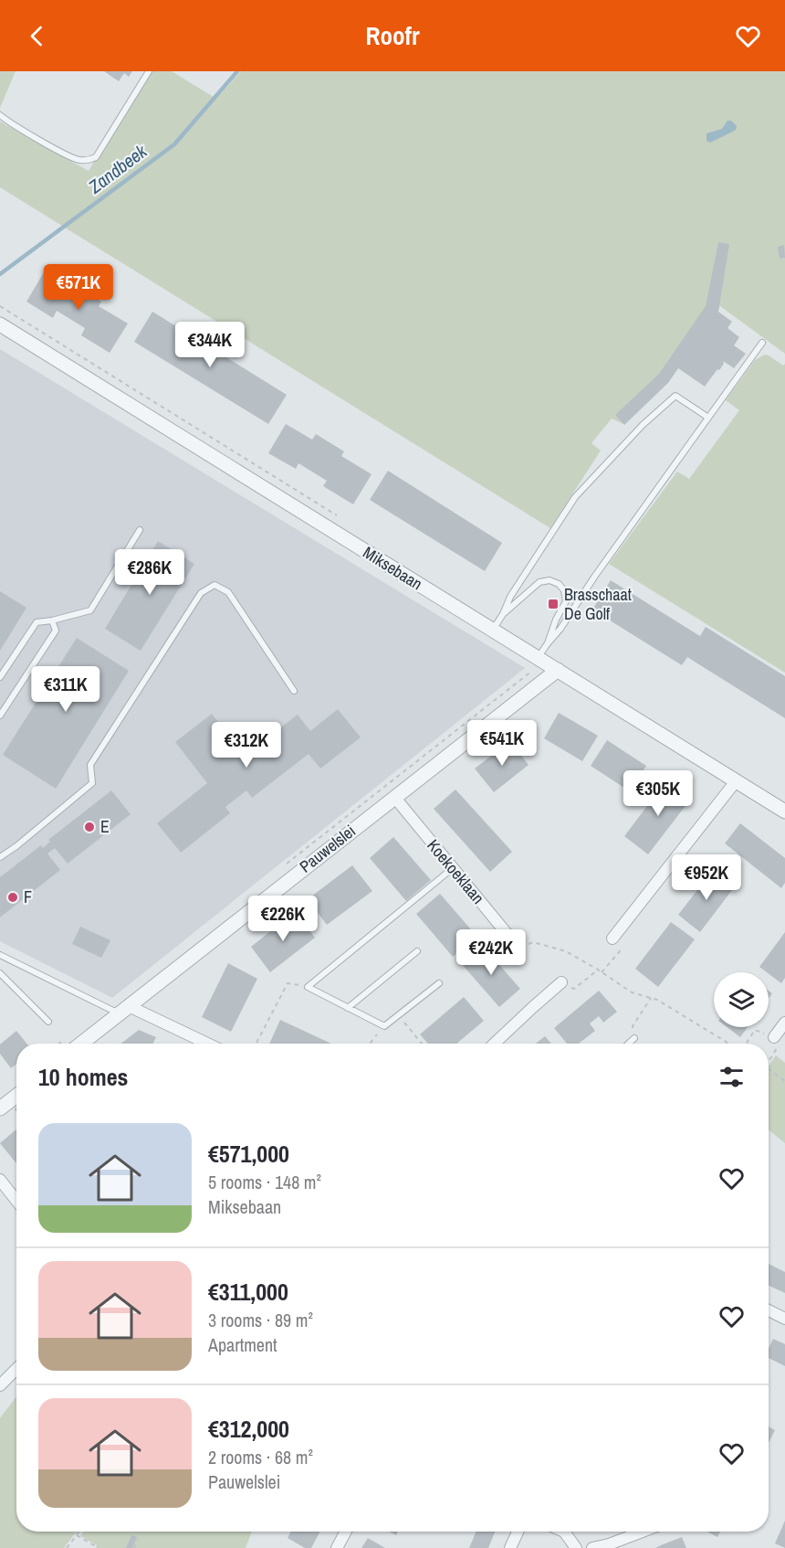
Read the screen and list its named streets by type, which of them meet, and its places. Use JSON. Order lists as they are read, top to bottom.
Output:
{
  "streets": {
    "street": ["Miksebaan", "Pauwelslei", "Koekoeklaan"]
  },
  "crossings": [
    ["Miksebaan", "Pauwelslei"],
    ["Pauwelslei", "Koekoeklaan"]
  ],
  "water": ["Zandbeek"],
  "places": {
    "transit": ["Brasschaat De Golf"],
    "other": ["E", "F"]
  },
  "page": {
    "header": "Roofr",
    "price": [
      "€571K",
      "€344K",
      "€286K",
      "€311K",
      "€541K",
      "€312K",
      "€305K",
      "€952K",
      "€226K",
      "€242K"
    ],
    "heading": "10 homes",
    "list": [
      {
        "name": "€571,000",
        "note": "5 rooms · 148 m² · Miksebaan"
      },
      {
        "name": "€311,000",
        "note": "3 rooms · 89 m² · Apartment"
      },
      {
        "name": "€312,000",
        "note": "2 rooms · 68 m² · Pauwelslei"
      }
    ]
  }
}
